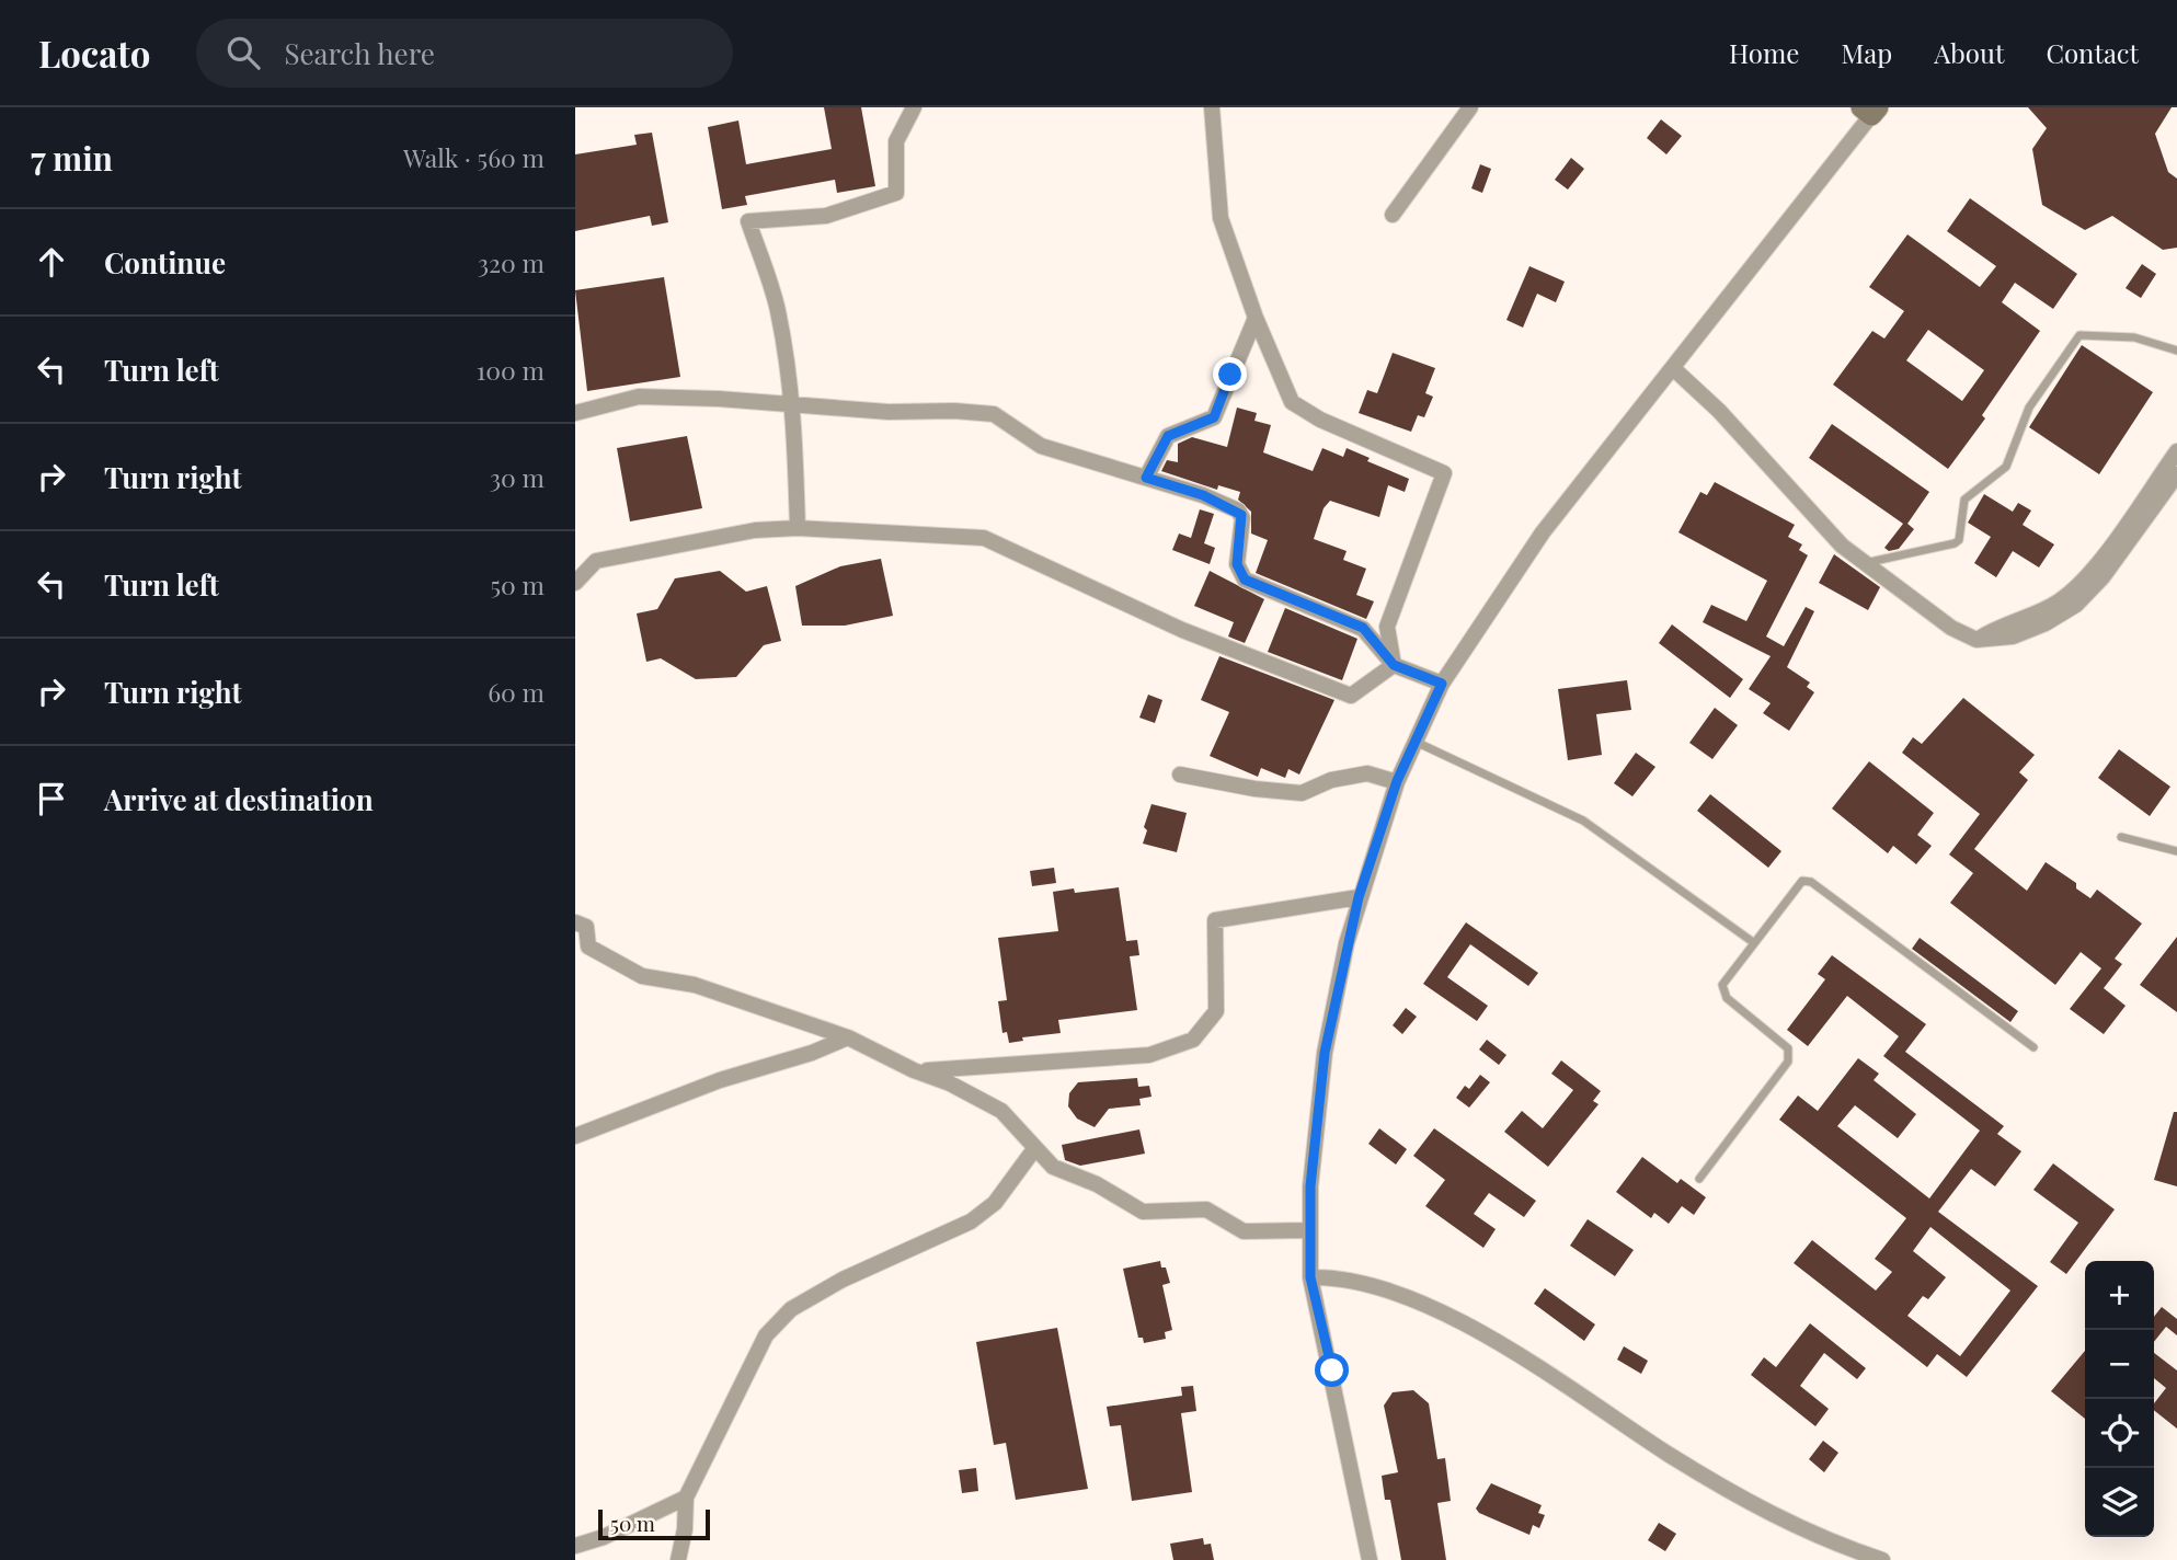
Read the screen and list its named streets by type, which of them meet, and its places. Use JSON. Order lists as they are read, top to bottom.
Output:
{
  "scale_bar": "50 m",
  "page": {
    "header": "Locato",
    "search": "Search here",
    "nav": [
      "Home",
      "Map",
      "About",
      "Contact"
    ],
    "heading": ["7 min", "Walk · 560 m"],
    "list": [
      ["Continue", "320 m"],
      ["Turn left", "100 m"],
      ["Turn right", "30 m"],
      ["Turn left", "50 m"],
      ["Turn right", "60 m"],
      "Arrive at destination"
    ],
    "map_buttons": ["+", "−"],
    "scale": "50 m"
  }
}
